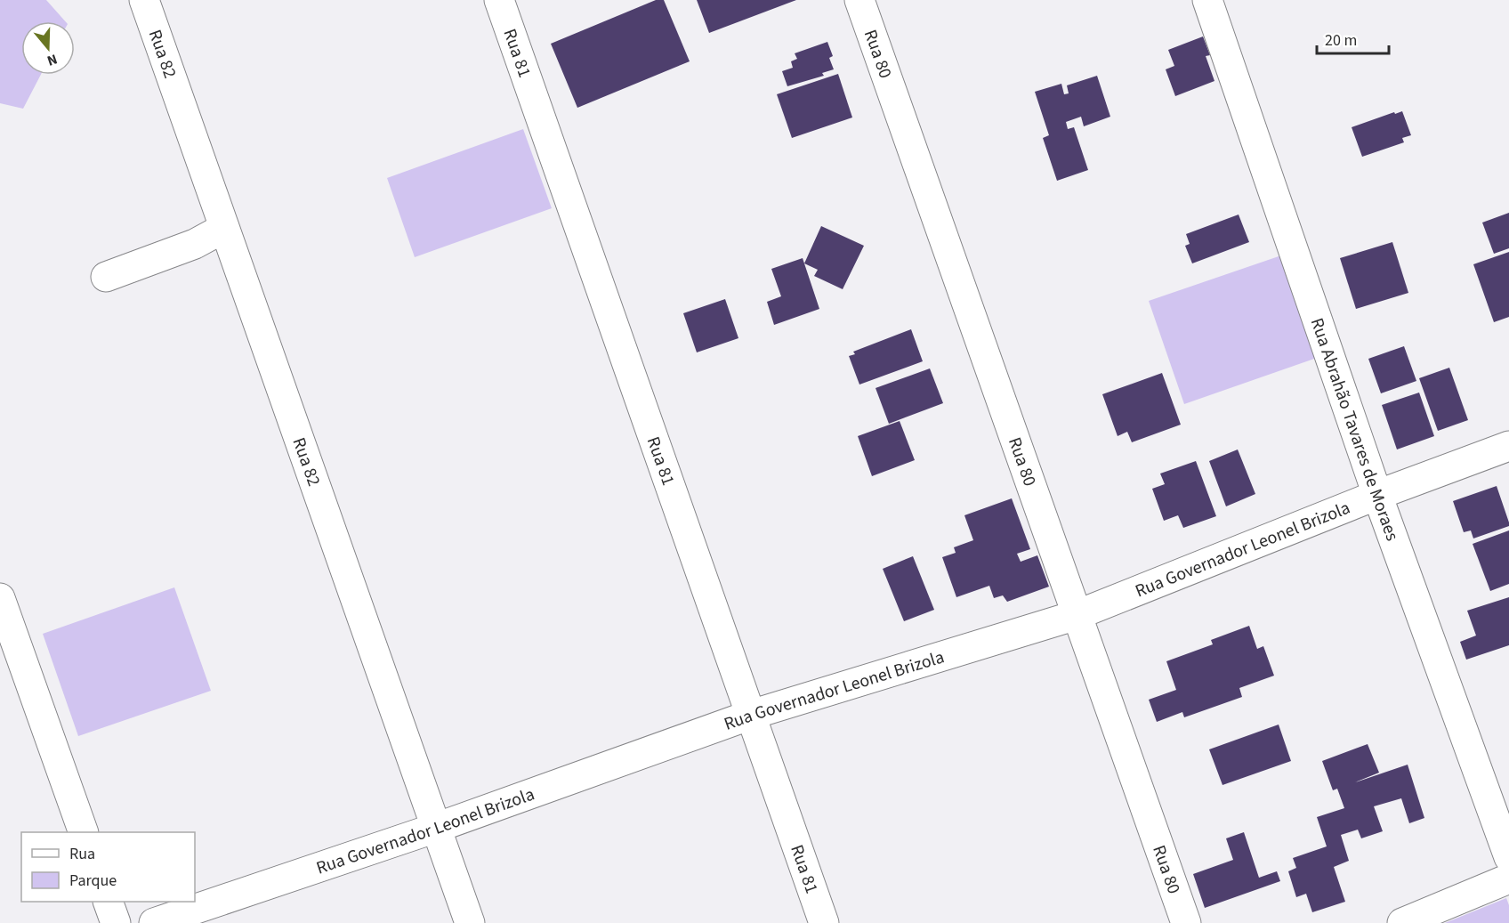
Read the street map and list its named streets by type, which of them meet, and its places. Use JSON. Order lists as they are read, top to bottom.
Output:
{
  "streets": {
    "street": [
      "Rua 82",
      "Rua 81",
      "Rua 80",
      "Rua Abrahão Tavares de Moraes",
      "Rua Governador Leonel Brizola"
    ]
  },
  "crossings": [
    ["Rua 82", "Rua Governador Leonel Brizola"],
    ["Rua 81", "Rua Governador Leonel Brizola"],
    ["Rua 80", "Rua Governador Leonel Brizola"],
    ["Rua Abrahão Tavares de Moraes", "Rua Governador Leonel Brizola"]
  ],
  "legend": ["Rua", "Parque"],
  "scale_bar": "20 m",
  "north": "bottom"
}
